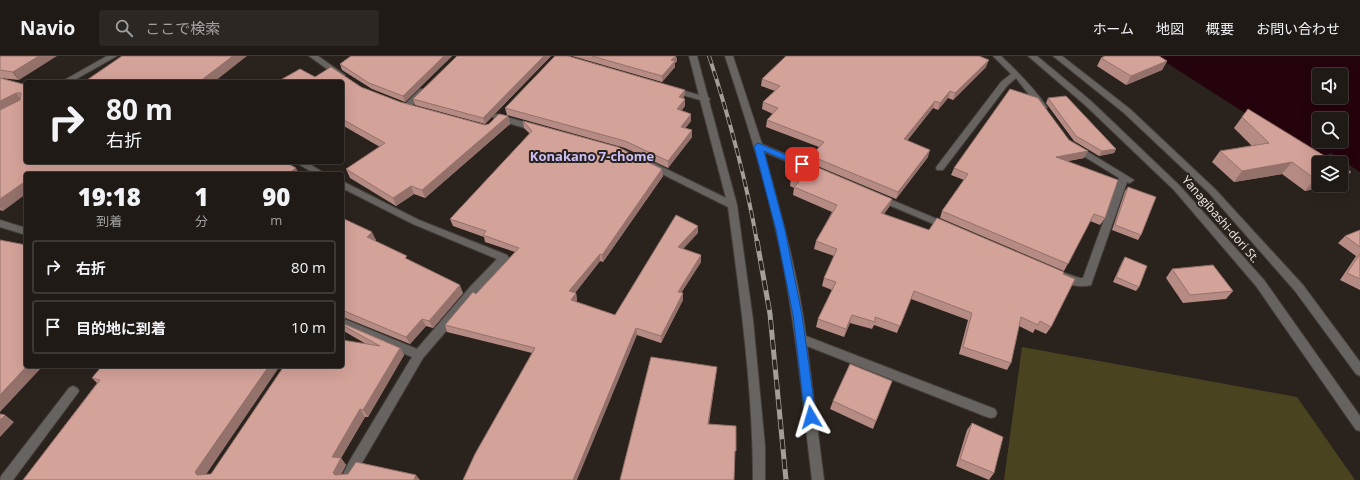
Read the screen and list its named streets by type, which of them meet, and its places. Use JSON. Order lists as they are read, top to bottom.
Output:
{
  "streets": {
    "street": ["Yanagibashi-dori St."]
  },
  "districts": ["Konakano 7-chome"],
  "page": {
    "header": "Navio",
    "search": "ここで検索",
    "nav": [
      "ホーム",
      "地図",
      "概要",
      "お問い合わせ"
    ],
    "turn": ["80 m", "右折"],
    "eta": [
      "19:18",
      "到着",
      "1",
      "分",
      "90",
      "m"
    ],
    "list": [
      {
        "name": "右折",
        "value": "80 m"
      },
      {
        "name": "目的地に到着",
        "value": "10 m"
      }
    ]
  }
}
